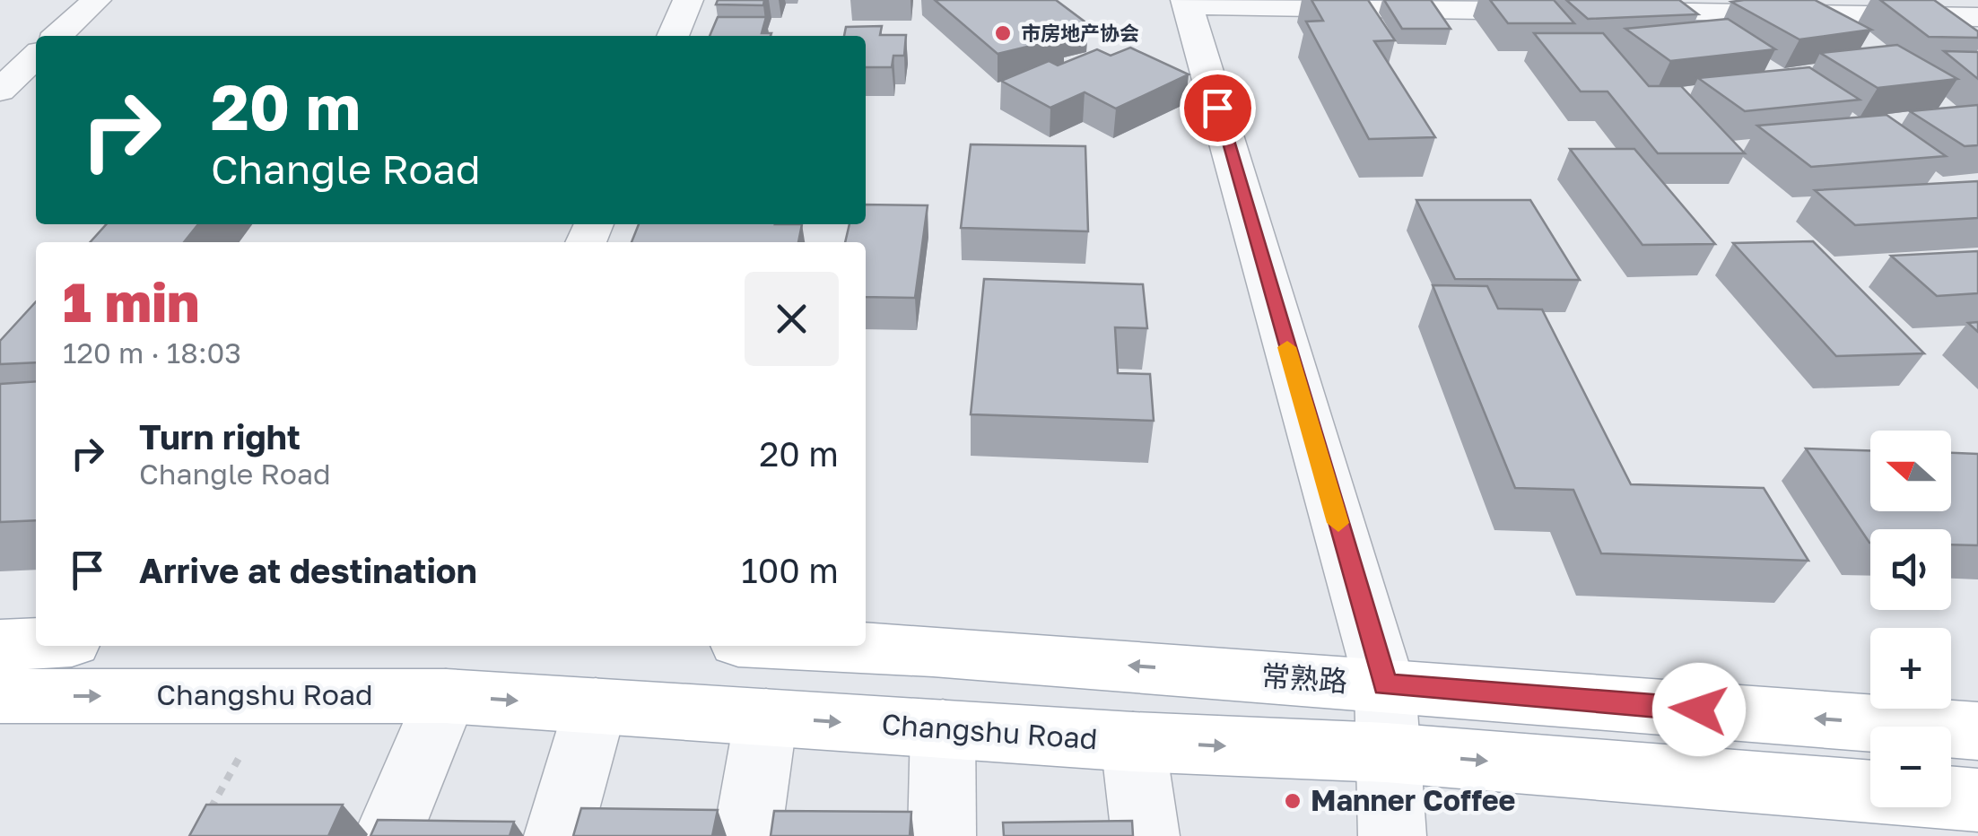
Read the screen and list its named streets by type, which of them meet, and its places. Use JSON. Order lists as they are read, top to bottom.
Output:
{
  "streets": {
    "main road": ["常熟路", "Changshu Road"]
  },
  "one_way": ["常熟路", "Changshu Road"],
  "places": ["市房地产协会", "Manner Coffee"],
  "north": "left",
  "page": {
    "turn": ["20 m", "Changle Road"],
    "heading": ["1 min", "120 m · 18:03"],
    "list": [
      {
        "name": "Turn right",
        "note": "Changle Road",
        "value": "20 m"
      },
      {
        "name": "Arrive at destination",
        "value": "100 m"
      }
    ],
    "map_buttons": ["+", "−"]
  }
}
